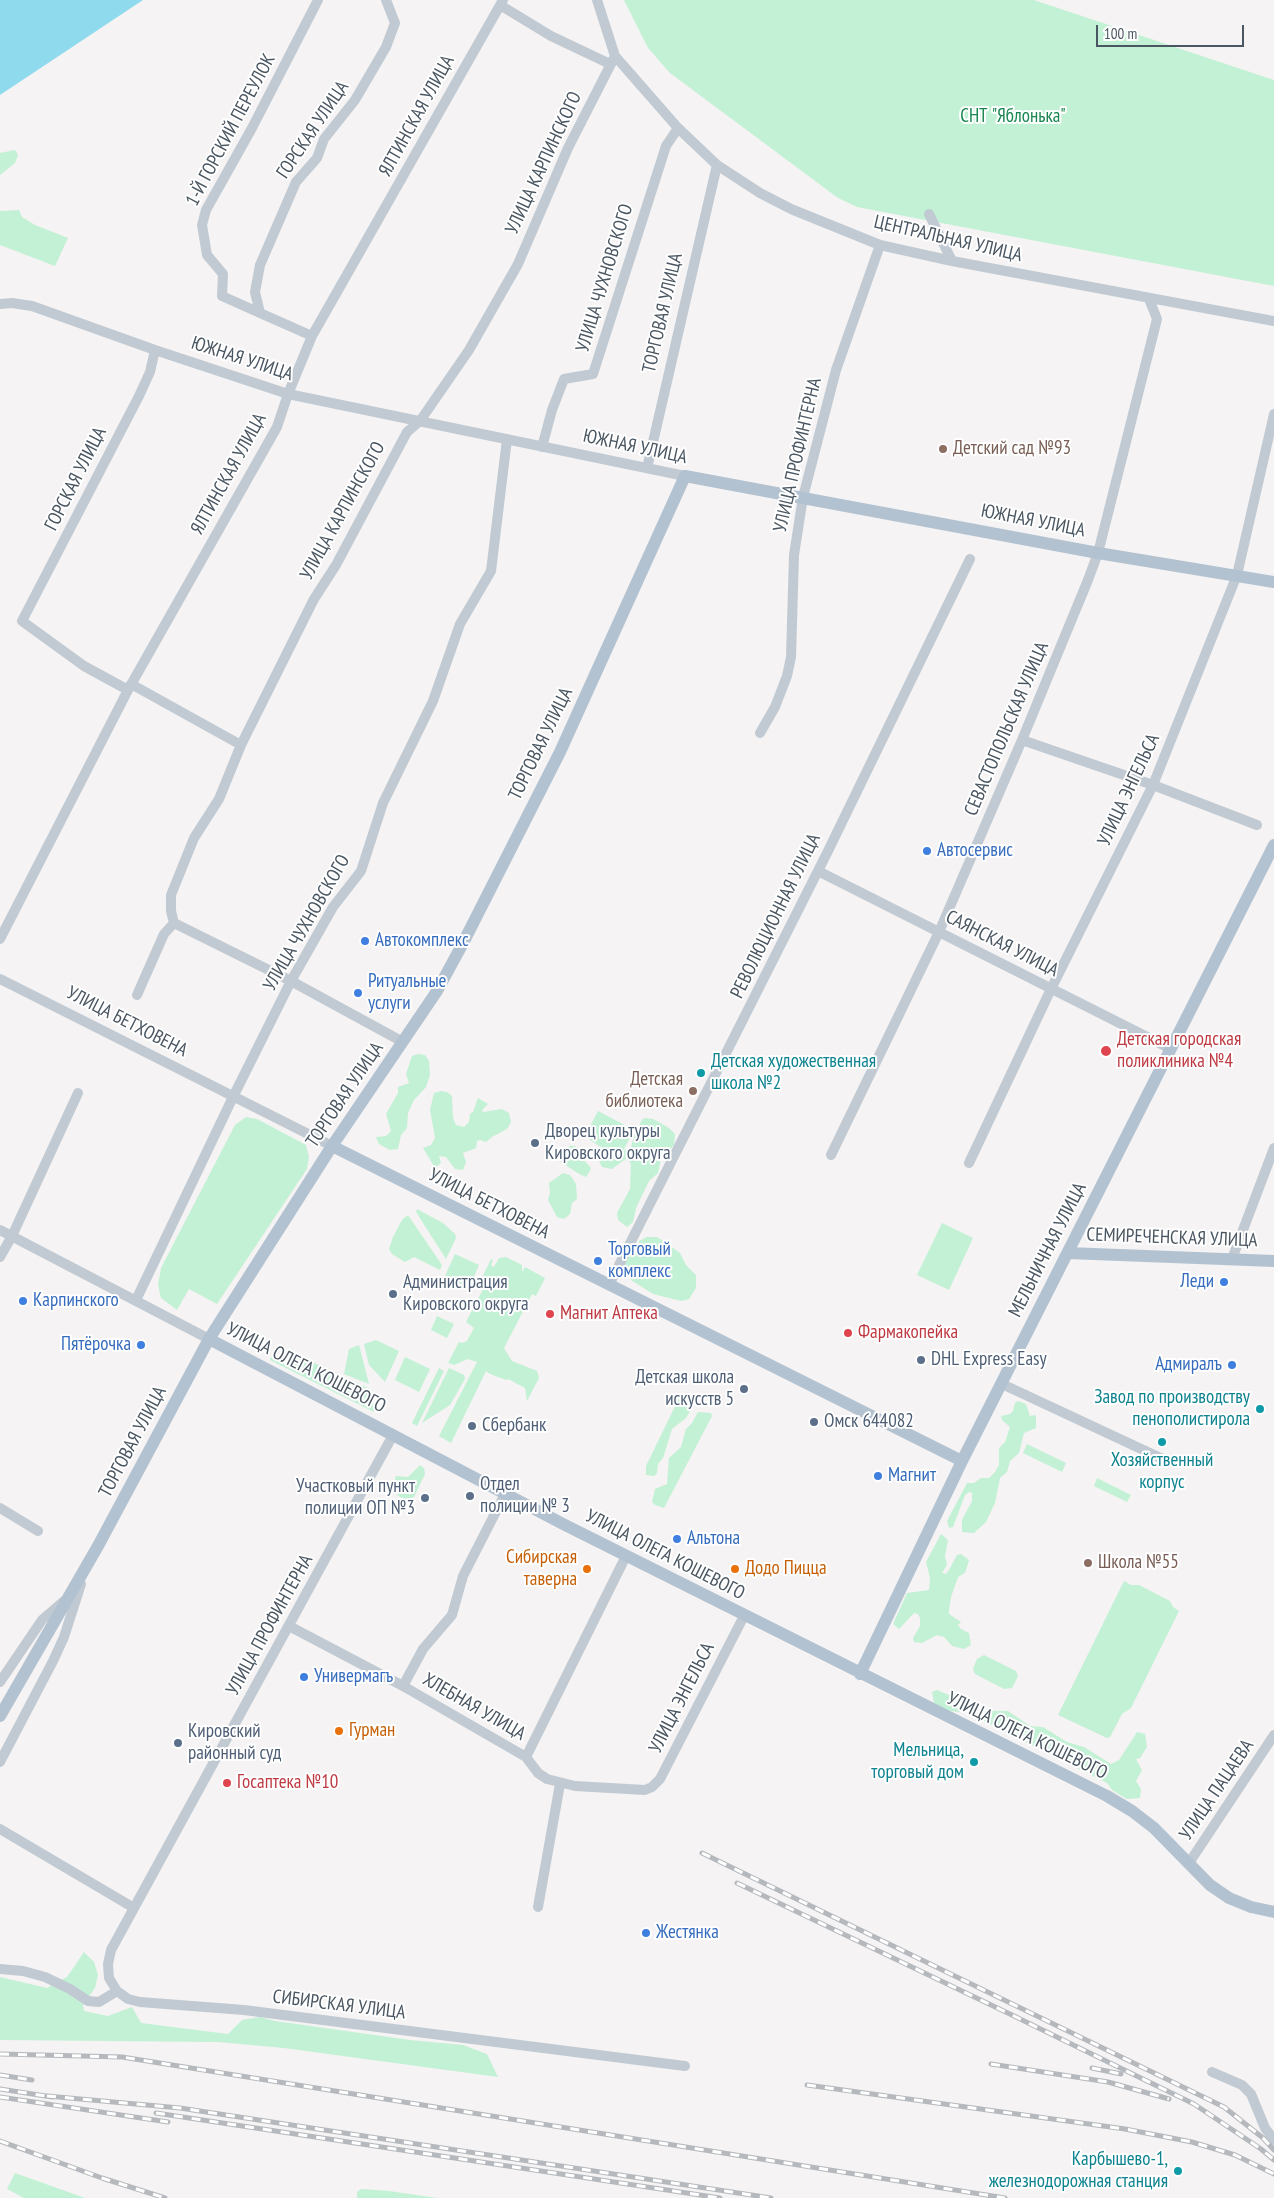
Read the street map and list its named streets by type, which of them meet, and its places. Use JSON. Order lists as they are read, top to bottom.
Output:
{
  "streets": {
    "main road": [
      "ТОРГОВАЯ УЛИЦА",
      "ЮЖНАЯ УЛИЦА",
      "УЛИЦА БЕТХОВЕНА",
      "СЕМИРЕЧЕНСКАЯ УЛИЦА",
      "МЕЛЬНИЧНАЯ УЛИЦА",
      "УЛИЦА ОЛЕГА КОШЕВОГО"
    ],
    "street": [
      "ЯЛТИНСКАЯ УЛИЦА",
      "1-Й ГОРСКИЙ ПЕРЕУЛОК",
      "ГОРСКАЯ УЛИЦА",
      "УЛИЦА КАРПИНСКОГО",
      "ЦЕНТРАЛЬНАЯ УЛИЦА",
      "УЛИЦА ЧУХНОВСКОГО",
      "УЛИЦА ПРОФИНТЕРНА",
      "СЕВАСТОПОЛЬСКАЯ УЛИЦА",
      "УЛИЦА ЭНГЕЛЬСА",
      "РЕВОЛЮЦИОННАЯ УЛИЦА",
      "САЯНСКАЯ УЛИЦА",
      "ХЛЕБНАЯ УЛИЦА",
      "УЛИЦА ПАЦАЕВА",
      "СИБИРСКАЯ УЛИЦА"
    ]
  },
  "crossings": [
    ["ЯЛТИНСКАЯ УЛИЦА", "ГОРСКАЯ УЛИЦА"],
    ["ЯЛТИНСКАЯ УЛИЦА", "ЮЖНАЯ УЛИЦА"],
    ["1-Й ГОРСКИЙ ПЕРЕУЛОК", "ГОРСКАЯ УЛИЦА"],
    ["ГОРСКАЯ УЛИЦА", "ЮЖНАЯ УЛИЦА"],
    ["УЛИЦА КАРПИНСКОГО", "ЦЕНТРАЛЬНАЯ УЛИЦА"],
    ["УЛИЦА КАРПИНСКОГО", "ЮЖНАЯ УЛИЦА"],
    ["ЦЕНТРАЛЬНАЯ УЛИЦА", "УЛИЦА ЧУХНОВСКОГО"],
    ["ЦЕНТРАЛЬНАЯ УЛИЦА", "ТОРГОВАЯ УЛИЦА"],
    ["ЦЕНТРАЛЬНАЯ УЛИЦА", "УЛИЦА ПРОФИНТЕРНА"],
    ["ЦЕНТРАЛЬНАЯ УЛИЦА", "СЕВАСТОПОЛЬСКАЯ УЛИЦА"],
    ["УЛИЦА ЧУХНОВСКОГО", "ЮЖНАЯ УЛИЦА"],
    ["УЛИЦА ЧУХНОВСКОГО", "УЛИЦА БЕТХОВЕНА"],
    ["УЛИЦА ЧУХНОВСКОГО", "УЛИЦА ОЛЕГА КОШЕВОГО"],
    ["ТОРГОВАЯ УЛИЦА", "ЮЖНАЯ УЛИЦА"],
    ["ТОРГОВАЯ УЛИЦА", "УЛИЦА БЕТХОВЕНА"],
    ["ТОРГОВАЯ УЛИЦА", "УЛИЦА ОЛЕГА КОШЕВОГО"],
    ["ЮЖНАЯ УЛИЦА", "УЛИЦА ПРОФИНТЕРНА"],
    ["ЮЖНАЯ УЛИЦА", "СЕВАСТОПОЛЬСКАЯ УЛИЦА"],
    ["ЮЖНАЯ УЛИЦА", "УЛИЦА ЭНГЕЛЬСА"],
    ["УЛИЦА ПРОФИНТЕРНА", "УЛИЦА ОЛЕГА КОШЕВОГО"],
    ["УЛИЦА ПРОФИНТЕРНА", "ХЛЕБНАЯ УЛИЦА"],
    ["УЛИЦА ПРОФИНТЕРНА", "СИБИРСКАЯ УЛИЦА"],
    ["СЕВАСТОПОЛЬСКАЯ УЛИЦА", "САЯНСКАЯ УЛИЦА"],
    ["УЛИЦА ЭНГЕЛЬСА", "САЯНСКАЯ УЛИЦА"],
    ["УЛИЦА ЭНГЕЛЬСА", "УЛИЦА ОЛЕГА КОШЕВОГО"],
    ["УЛИЦА ЭНГЕЛЬСА", "ХЛЕБНАЯ УЛИЦА"],
    ["РЕВОЛЮЦИОННАЯ УЛИЦА", "САЯНСКАЯ УЛИЦА"],
    ["РЕВОЛЮЦИОННАЯ УЛИЦА", "УЛИЦА БЕТХОВЕНА"],
    ["САЯНСКАЯ УЛИЦА", "МЕЛЬНИЧНАЯ УЛИЦА"],
    ["УЛИЦА БЕТХОВЕНА", "МЕЛЬНИЧНАЯ УЛИЦА"],
    ["СЕМИРЕЧЕНСКАЯ УЛИЦА", "МЕЛЬНИЧНАЯ УЛИЦА"],
    ["МЕЛЬНИЧНАЯ УЛИЦА", "УЛИЦА ОЛЕГА КОШЕВОГО"],
    ["УЛИЦА ОЛЕГА КОШЕВОГО", "УЛИЦА ПАЦАЕВА"]
  ],
  "parks": ["СНТ \"Яблонька\""],
  "places": [
    "Детский сад №93",
    "Автосервис",
    "Автокомплекс",
    "Ритуальные услуги",
    "Детская городская поликлиника №4",
    "Детская художественная школа №2",
    "Детская библиотека",
    "Дворец культуры Кировского округа",
    "Торговый комплекс",
    "Леди",
    "Администрация Кировского округа",
    "Карпинского",
    "Магнит Аптека",
    "Фармакопейка",
    "Пятёрочка",
    "DHL Express Easy",
    "Адмиралъ",
    "Детская школа искусств 5",
    "Завод по производству пенополистирола",
    "Омск 644082",
    "Сбербанк",
    "Хозяйственный корпус",
    "Магнит",
    "Отдел полиции № 3",
    "Участковый пункт полиции ОП №3",
    "Альтона",
    "Школа №55",
    "Сибирская таверна",
    "Додо Пицца",
    "Универмагъ",
    "Гурман",
    "Кировский районный суд",
    "Мельница, торговый дом",
    "Госаптека №10",
    "Жестянка",
    "Карбышево-1, железнодорожная станция"
  ],
  "scale_bar": "100 m"
}
